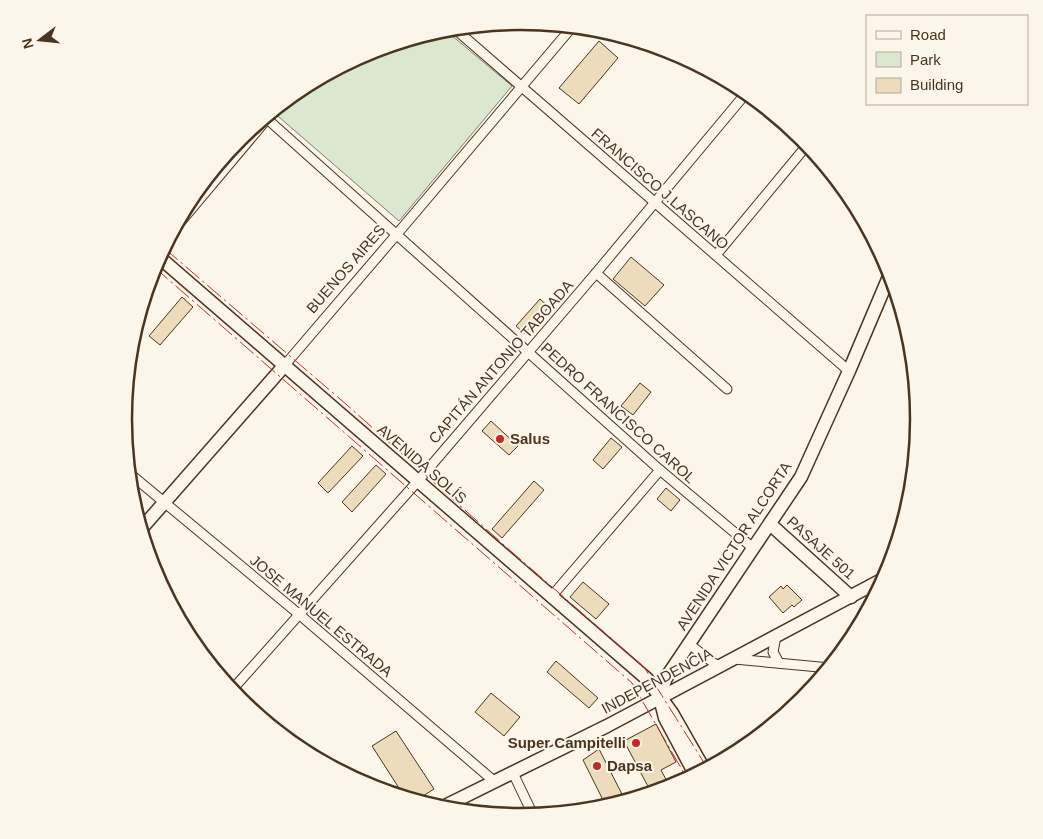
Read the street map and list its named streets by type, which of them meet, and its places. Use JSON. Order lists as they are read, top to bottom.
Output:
{
  "streets": {
    "main road": [
      "BUENOS AIRES",
      "AVENIDA SOLÍS",
      "AVENIDA VICTOR ALCORTA",
      "PASAJE 501",
      "INDEPENDENCIA"
    ],
    "street": [
      "FRANCISCO J.LASCANO",
      "CAPITÁN ANTONIO TABOADA",
      "PEDRO FRANCISCO CAROL",
      "JOSE MANUEL ESTRADA"
    ]
  },
  "crossings": [
    ["FRANCISCO J.LASCANO", "BUENOS AIRES"],
    ["FRANCISCO J.LASCANO", "CAPITÁN ANTONIO TABOADA"],
    ["FRANCISCO J.LASCANO", "AVENIDA VICTOR ALCORTA"],
    ["BUENOS AIRES", "PEDRO FRANCISCO CAROL"],
    ["BUENOS AIRES", "AVENIDA SOLÍS"],
    ["BUENOS AIRES", "JOSE MANUEL ESTRADA"],
    ["CAPITÁN ANTONIO TABOADA", "PEDRO FRANCISCO CAROL"],
    ["CAPITÁN ANTONIO TABOADA", "AVENIDA SOLÍS"],
    ["CAPITÁN ANTONIO TABOADA", "JOSE MANUEL ESTRADA"],
    ["PEDRO FRANCISCO CAROL", "AVENIDA VICTOR ALCORTA"],
    ["AVENIDA SOLÍS", "AVENIDA VICTOR ALCORTA"],
    ["AVENIDA SOLÍS", "INDEPENDENCIA"],
    ["AVENIDA VICTOR ALCORTA", "PASAJE 501"],
    ["AVENIDA VICTOR ALCORTA", "INDEPENDENCIA"],
    ["PASAJE 501", "INDEPENDENCIA"],
    ["JOSE MANUEL ESTRADA", "INDEPENDENCIA"]
  ],
  "places": ["Salus", "Super Campitelli", "Dapsa"],
  "legend": ["Road", "Park", "Building"],
  "north": "left"
}
